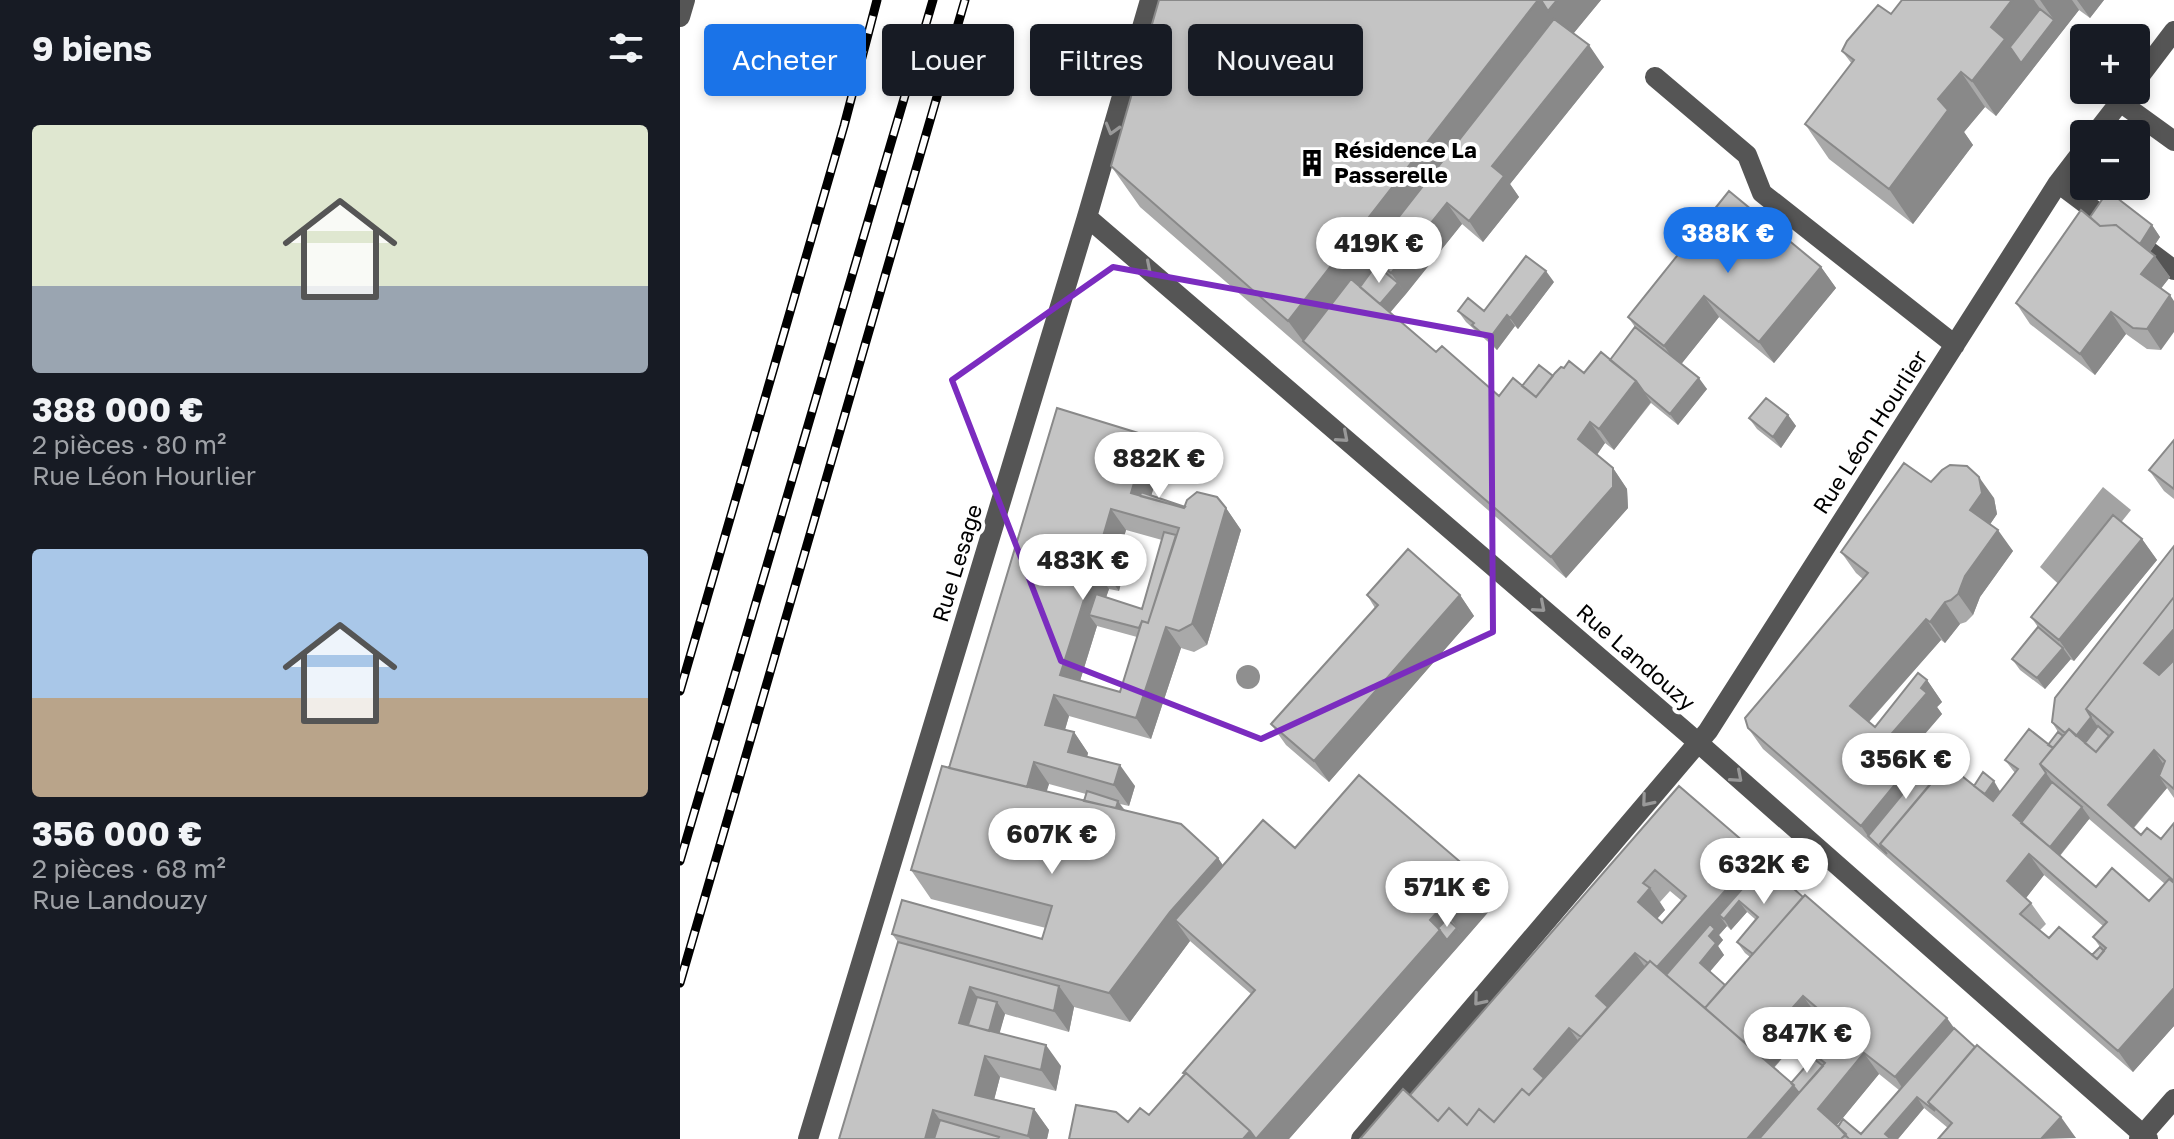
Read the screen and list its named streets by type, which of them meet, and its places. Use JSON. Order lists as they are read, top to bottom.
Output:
{
  "streets": {
    "street": ["Rue Léon Hourlier", "Rue Lesage", "Rue Landouzy"]
  },
  "crossings": [
    ["Rue Léon Hourlier", "Rue Landouzy"],
    ["Rue Lesage", "Rue Landouzy"]
  ],
  "one_way": ["Rue Léon Hourlier", "Rue Landouzy"],
  "places": {
    "building": ["Résidence La Passerelle"]
  },
  "page": {
    "heading": "9 biens",
    "map_buttons": ["+", "−"],
    "chip": [
      "Acheter",
      "Louer",
      "Filtres",
      "Nouveau"
    ],
    "list": [
      {
        "name": "388 000 €",
        "note": "2 pièces · 80 m² · Rue Léon Hourlier"
      },
      {
        "name": "356 000 €",
        "note": "2 pièces · 68 m² · Rue Landouzy"
      }
    ],
    "price": [
      "388K €",
      "419K €",
      "882K €",
      "483K €",
      "356K €",
      "607K €",
      "632K €",
      "571K €",
      "847K €"
    ]
  }
}
